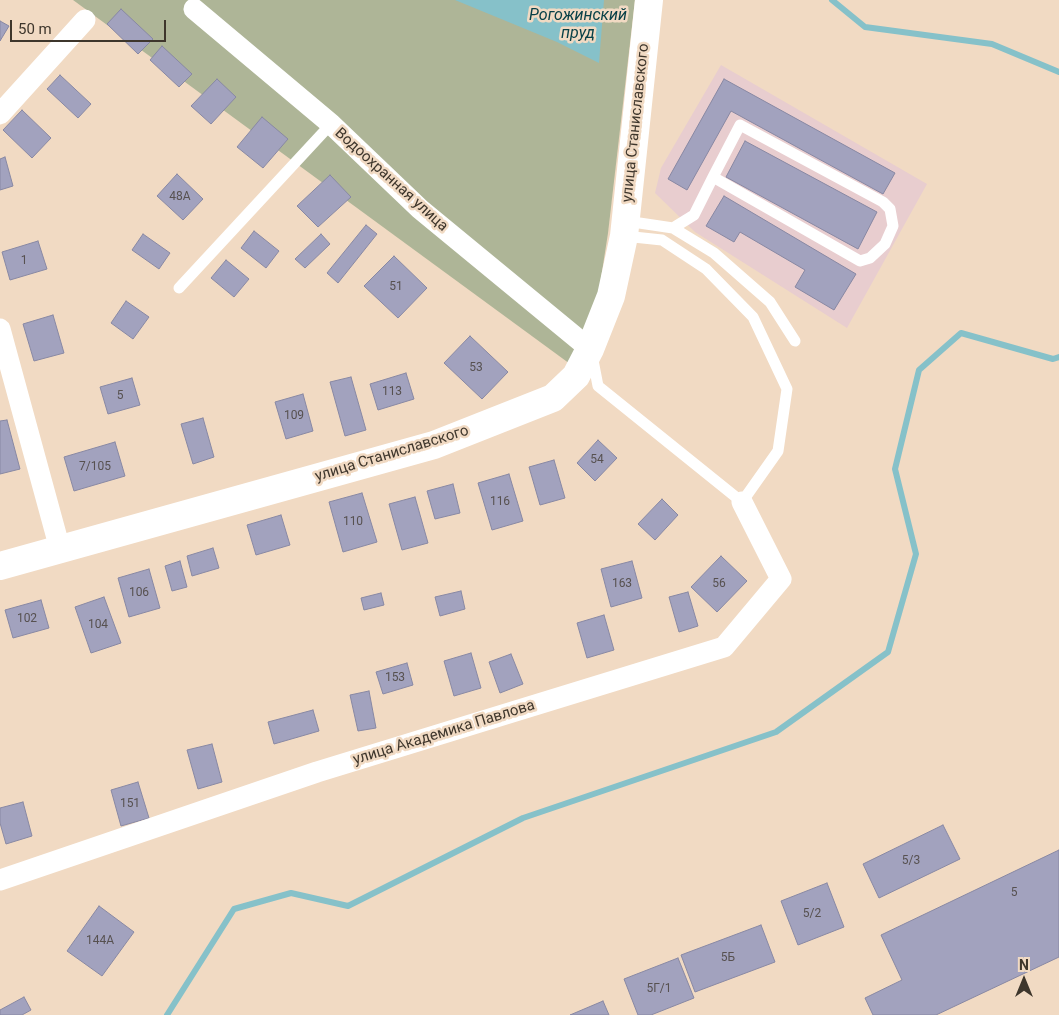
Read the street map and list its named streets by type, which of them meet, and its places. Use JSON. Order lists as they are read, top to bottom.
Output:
{
  "streets": {
    "street": ["улица Станиславского", "Водоохранная улица", "улица Академика Павлова"]
  },
  "crossings": [
    ["улица Станиславского", "Водоохранная улица"]
  ],
  "water": ["Рогожинский пруд"],
  "house_numbers": [
    "48А",
    "1",
    "51",
    "53",
    "113",
    "5",
    "109",
    "54",
    "7/105",
    "116",
    "110",
    "163",
    "56",
    "106",
    "102",
    "104",
    "153",
    "151",
    "5/3",
    "5",
    "5/2",
    "144А",
    "5Б",
    "5Г/1"
  ],
  "scale_bar": "50 m",
  "north": "top"
}
